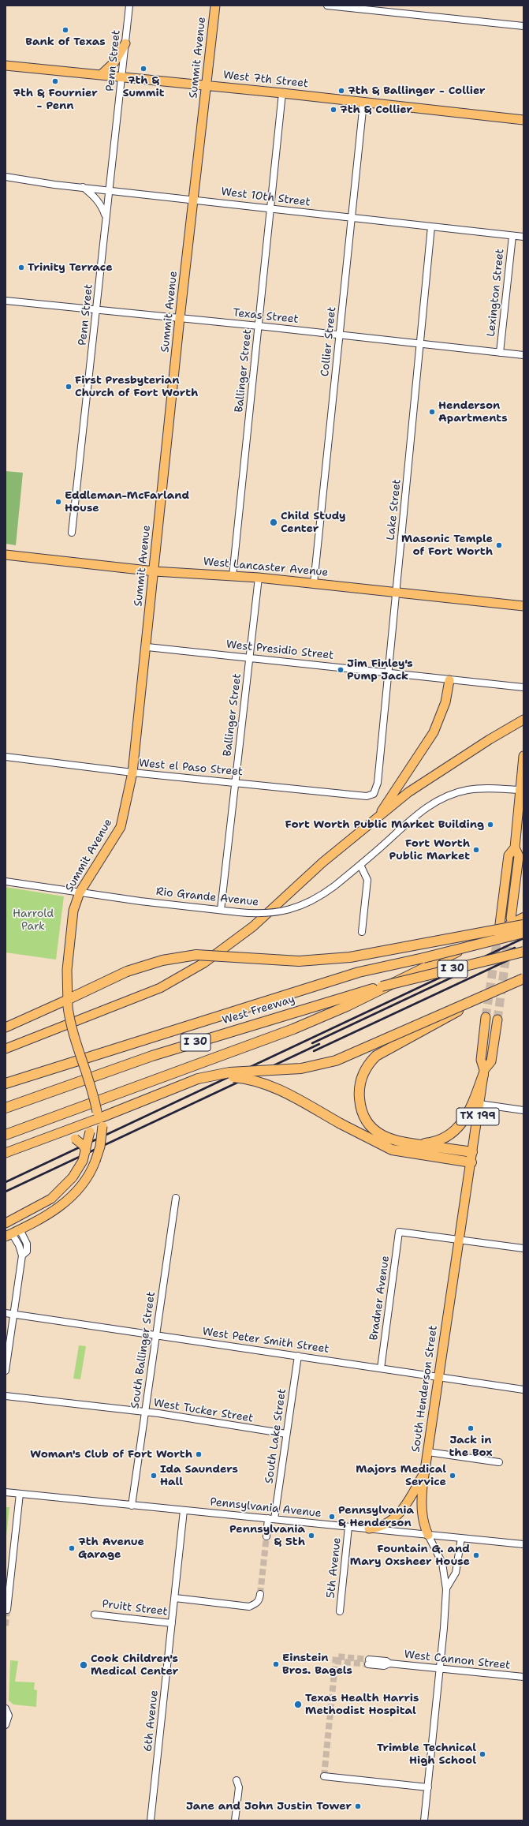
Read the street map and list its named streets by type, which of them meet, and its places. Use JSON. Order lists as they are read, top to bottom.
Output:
{
  "streets": {
    "highway": ["I 30", "West Freeway"],
    "main road": [
      "Summit Avenue",
      "West 7th Street",
      "West Lancaster Avenue",
      "TX 199",
      "South Henderson Street"
    ],
    "street": [
      "Penn Street",
      "West 10th Street",
      "Lexington Street",
      "Texas Street",
      "Collier Street",
      "Ballinger Street",
      "Lake Street",
      "West Presidio Street",
      "West el Paso Street",
      "Rio Grande Avenue",
      "Bradner Avenue",
      "West Peter Smith Street",
      "South Ballinger Street",
      "West Tucker Street",
      "South Lake Street",
      "Pennsylvania Avenue",
      "5th Avenue",
      "Pruitt Street",
      "West Cannon Street",
      "6th Avenue"
    ]
  },
  "crossings": [
    ["Summit Avenue", "West 7th Street"],
    ["Summit Avenue", "West 10th Street"],
    ["Summit Avenue", "Texas Street"],
    ["Summit Avenue", "West Lancaster Avenue"],
    ["Summit Avenue", "West Presidio Street"],
    ["Summit Avenue", "West el Paso Street"],
    ["Summit Avenue", "Rio Grande Avenue"],
    ["Penn Street", "West 7th Street"],
    ["Penn Street", "West 10th Street"],
    ["Penn Street", "Texas Street"],
    ["West 7th Street", "Collier Street"],
    ["West 7th Street", "Ballinger Street"],
    ["West 10th Street", "Lexington Street"],
    ["West 10th Street", "Collier Street"],
    ["West 10th Street", "Ballinger Street"],
    ["West 10th Street", "Lake Street"],
    ["Lexington Street", "Texas Street"],
    ["Texas Street", "Collier Street"],
    ["Texas Street", "Ballinger Street"],
    ["Texas Street", "Lake Street"],
    ["Collier Street", "West Lancaster Avenue"],
    ["Ballinger Street", "West Lancaster Avenue"],
    ["Ballinger Street", "West Presidio Street"],
    ["Ballinger Street", "West el Paso Street"],
    ["Ballinger Street", "Rio Grande Avenue"],
    ["Lake Street", "West Lancaster Avenue"],
    ["Lake Street", "West Presidio Street"],
    ["Lake Street", "West el Paso Street"],
    ["Bradner Avenue", "West Peter Smith Street"],
    ["Bradner Avenue", "South Henderson Street"],
    ["West Peter Smith Street", "South Ballinger Street"],
    ["West Peter Smith Street", "South Henderson Street"],
    ["West Peter Smith Street", "South Lake Street"],
    ["South Ballinger Street", "West Tucker Street"],
    ["South Ballinger Street", "Pennsylvania Avenue"],
    ["South Henderson Street", "Pennsylvania Avenue"],
    ["South Henderson Street", "West Cannon Street"],
    ["West Tucker Street", "South Lake Street"],
    ["South Lake Street", "Pennsylvania Avenue"],
    ["Pennsylvania Avenue", "5th Avenue"],
    ["Pennsylvania Avenue", "6th Avenue"],
    ["Pruitt Street", "6th Avenue"]
  ],
  "parks": ["Harrold Park"],
  "places": [
    "Bank of Texas",
    "7th & Summit",
    "7th & Fournier - Penn",
    "7th & Ballinger - Collier",
    "7th & Collier",
    "Trinity Terrace",
    "First Presbyterian Church of Fort Worth",
    "Henderson Apartments",
    "Eddleman-McFarland House",
    "Child Study Center",
    "Masonic Temple of Fort Worth",
    "Jim Finley's Pump Jack",
    "Fort Worth Public Market Building",
    "Fort Worth Public Market",
    "Jack in the Box",
    "Woman's Club of Fort Worth",
    "Ida Saunders Hall",
    "Majors Medical Service",
    "Pennsylvania & Henderson",
    "Pennsylvania & 5th",
    "7th Avenue Garage",
    "Fountain G. and Mary Oxsheer House",
    "Einstein Bros. Bagels",
    "Cook Children's Medical Center",
    "Texas Health Harris Methodist Hospital",
    "Trimble Technical High School",
    "Jane and John Justin Tower"
  ]
}
